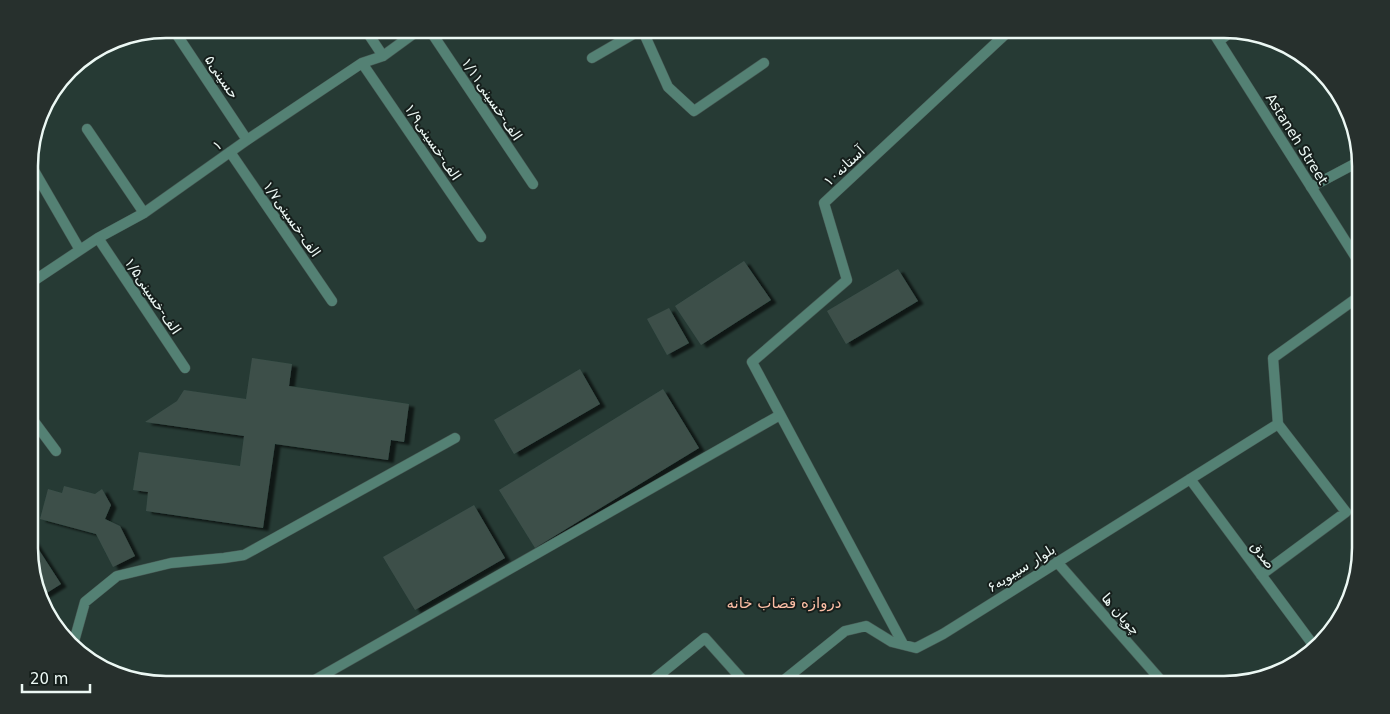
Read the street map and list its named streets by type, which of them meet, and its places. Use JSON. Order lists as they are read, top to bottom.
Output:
{
  "streets": {
    "street": [
      "حسینی۵",
      "الف-خسینی۱/۱۱",
      "Astaneh Street",
      "الف-خسینی۱/۹",
      "۱",
      "آستانه۱۰",
      "الف-خسینی۱/۷",
      "الف-خسینی۱/۵",
      "صدق",
      "۶بلوار سیبویه",
      "چوپان ها"
    ]
  },
  "crossings": [
    ["حسینی۵", "۱"],
    ["الف-خسینی۱/۹", "۱"],
    ["۱", "الف-خسینی۱/۷"],
    ["۱", "الف-خسینی۱/۵"],
    ["صدق", "۶بلوار سیبویه"],
    ["۶بلوار سیبویه", "چوپان ها"]
  ],
  "districts": ["دروازه قصاب خانه"],
  "scale_bar": "20 m"
}
